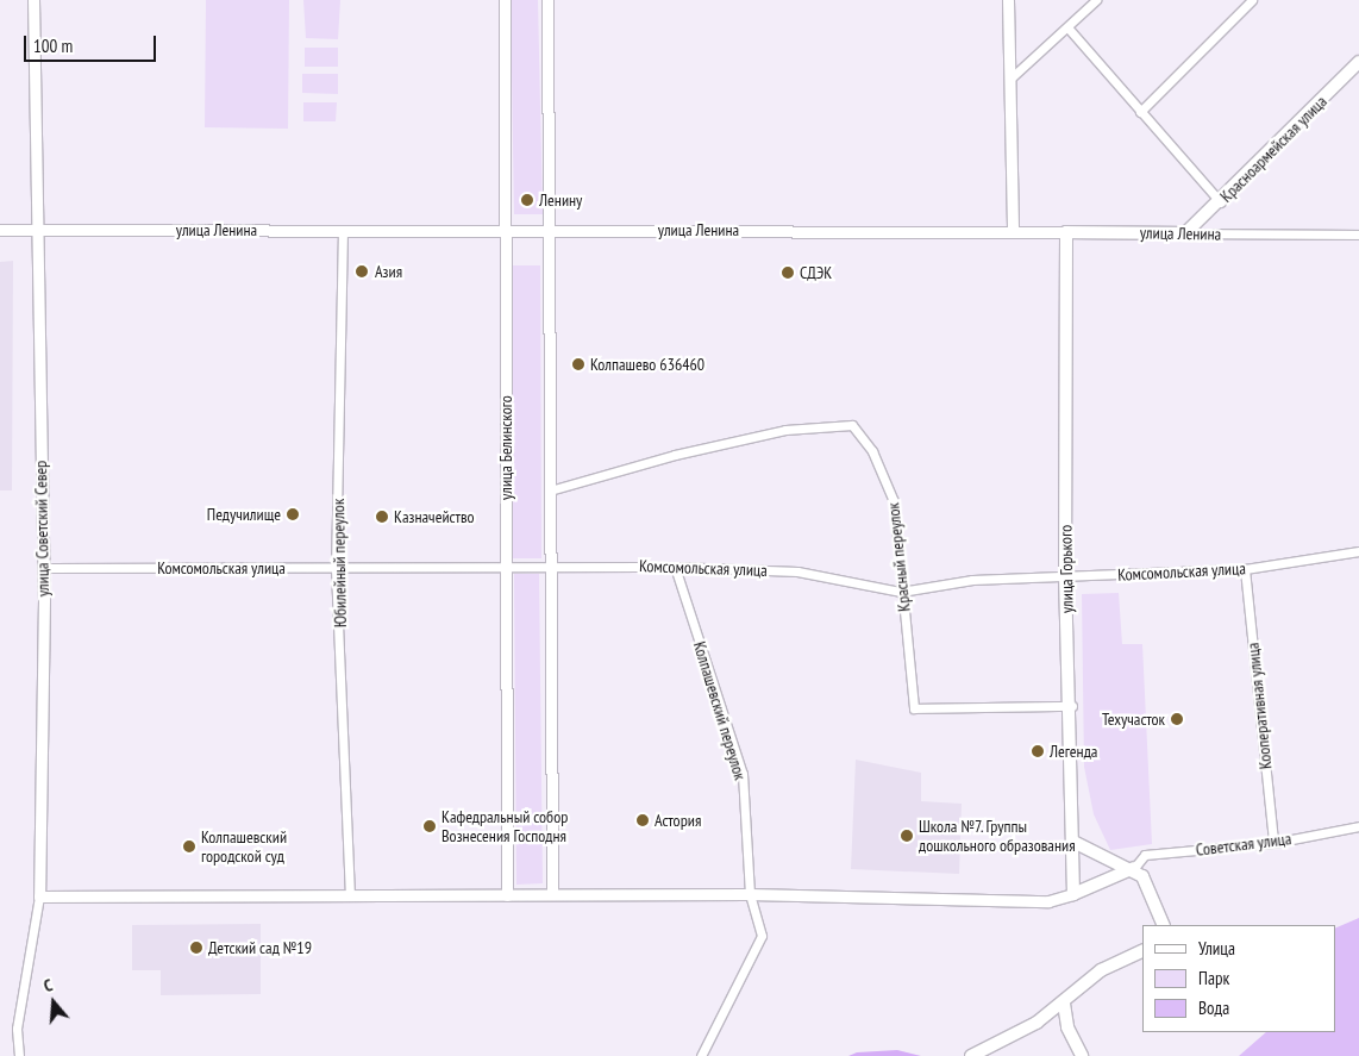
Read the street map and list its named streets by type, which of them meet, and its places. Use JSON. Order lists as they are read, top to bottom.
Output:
{
  "streets": {
    "main road": ["Красноармейская улица", "улица Ленина", "улица Горького"],
    "street": [
      "улица Белинского",
      "улица Советский Север",
      "Красный переулок",
      "Юбилейный переулок",
      "Комсомольская улица",
      "Кооперативная улица",
      "Колпашевский переулок",
      "Советская улица"
    ]
  },
  "crossings": [
    ["Красноармейская улица", "улица Ленина"],
    ["улица Ленина", "улица Белинского"],
    ["улица Ленина", "улица Советский Север"],
    ["улица Ленина", "Юбилейный переулок"],
    ["улица Ленина", "улица Горького"],
    ["улица Белинского", "Комсомольская улица"],
    ["улица Советский Север", "Комсомольская улица"],
    ["Красный переулок", "Комсомольская улица"],
    ["Красный переулок", "улица Горького"],
    ["Юбилейный переулок", "Комсомольская улица"],
    ["Комсомольская улица", "улица Горького"],
    ["Комсомольская улица", "Кооперативная улица"],
    ["Комсомольская улица", "Колпашевский переулок"],
    ["Кооперативная улица", "Советская улица"]
  ],
  "places": [
    "Ленину",
    "Азия",
    "СДЭК",
    "Колпашево 636460",
    "Педучилище",
    "Казначейство",
    "Техучасток",
    "Легенда",
    "Астория",
    "Кафедральный собор Вознесения Господня",
    "Школа №7. Группы дошкольного образования",
    "Колпашевский городской суд",
    "Детский сад №19"
  ],
  "legend": ["Улица", "Парк", "Вода"],
  "scale_bar": "100 m",
  "north": "top"
}
